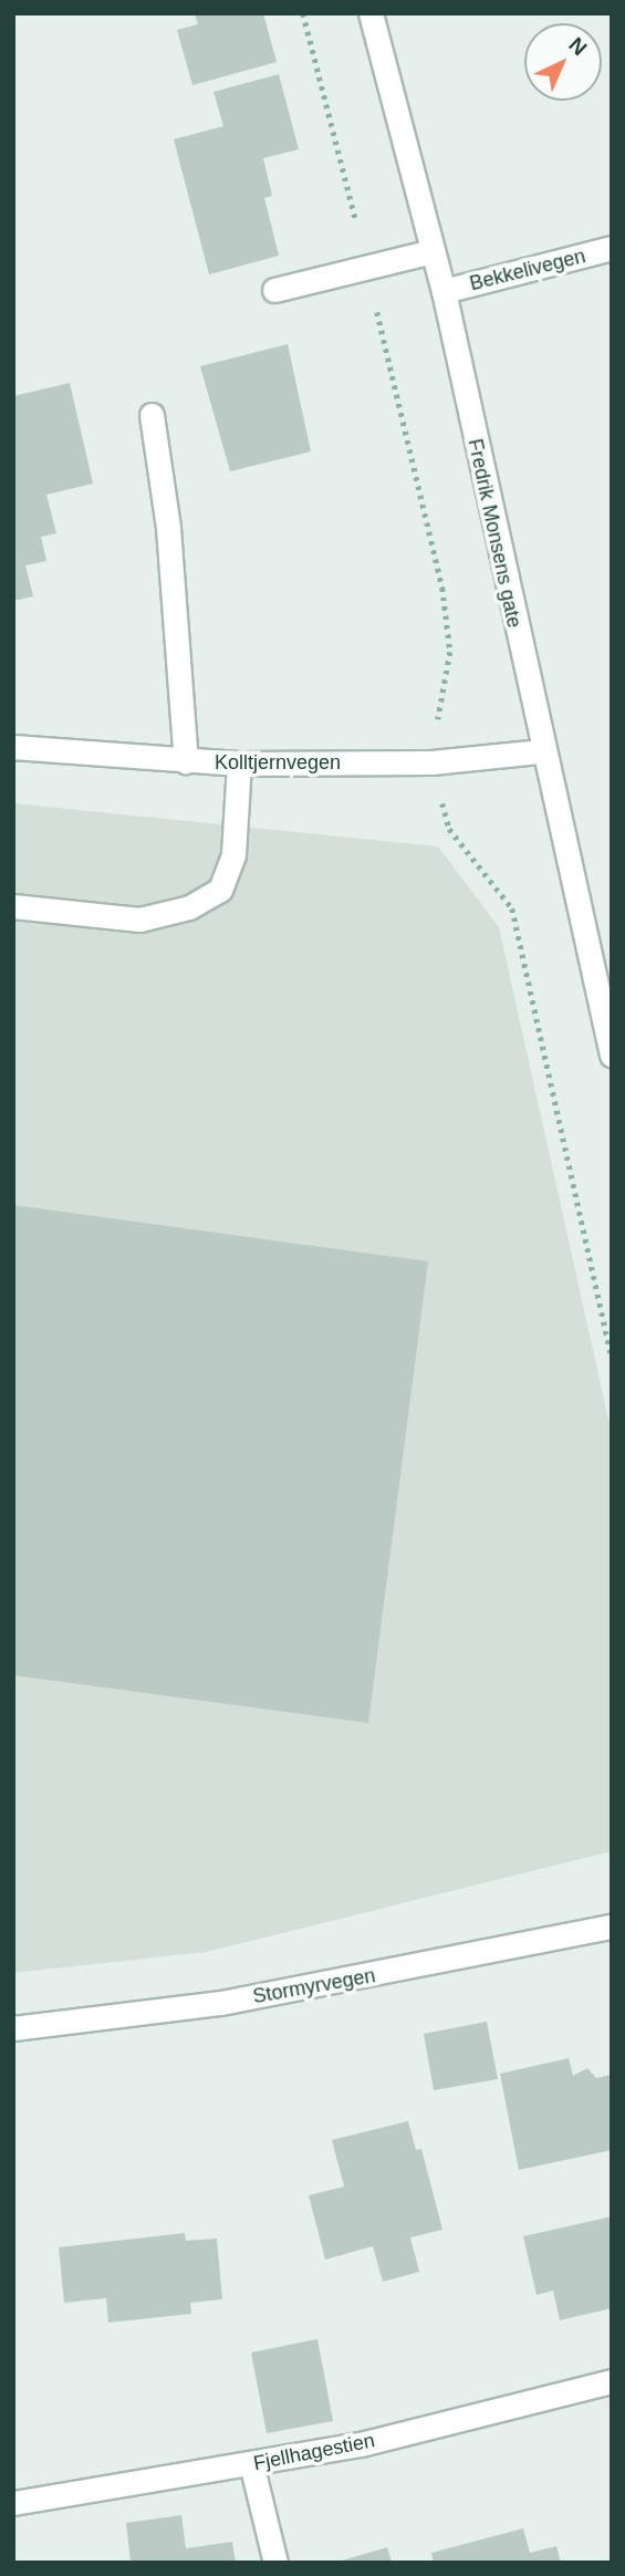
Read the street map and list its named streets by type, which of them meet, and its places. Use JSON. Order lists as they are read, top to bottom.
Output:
{
  "streets": {
    "street": [
      "Bekkelivegen",
      "Fredrik Monsens gate",
      "Kolltjernvegen",
      "Stormyrvegen",
      "Fjellhagestien"
    ]
  },
  "crossings": [
    ["Bekkelivegen", "Fredrik Monsens gate"],
    ["Fredrik Monsens gate", "Kolltjernvegen"]
  ],
  "north": "top right"
}
